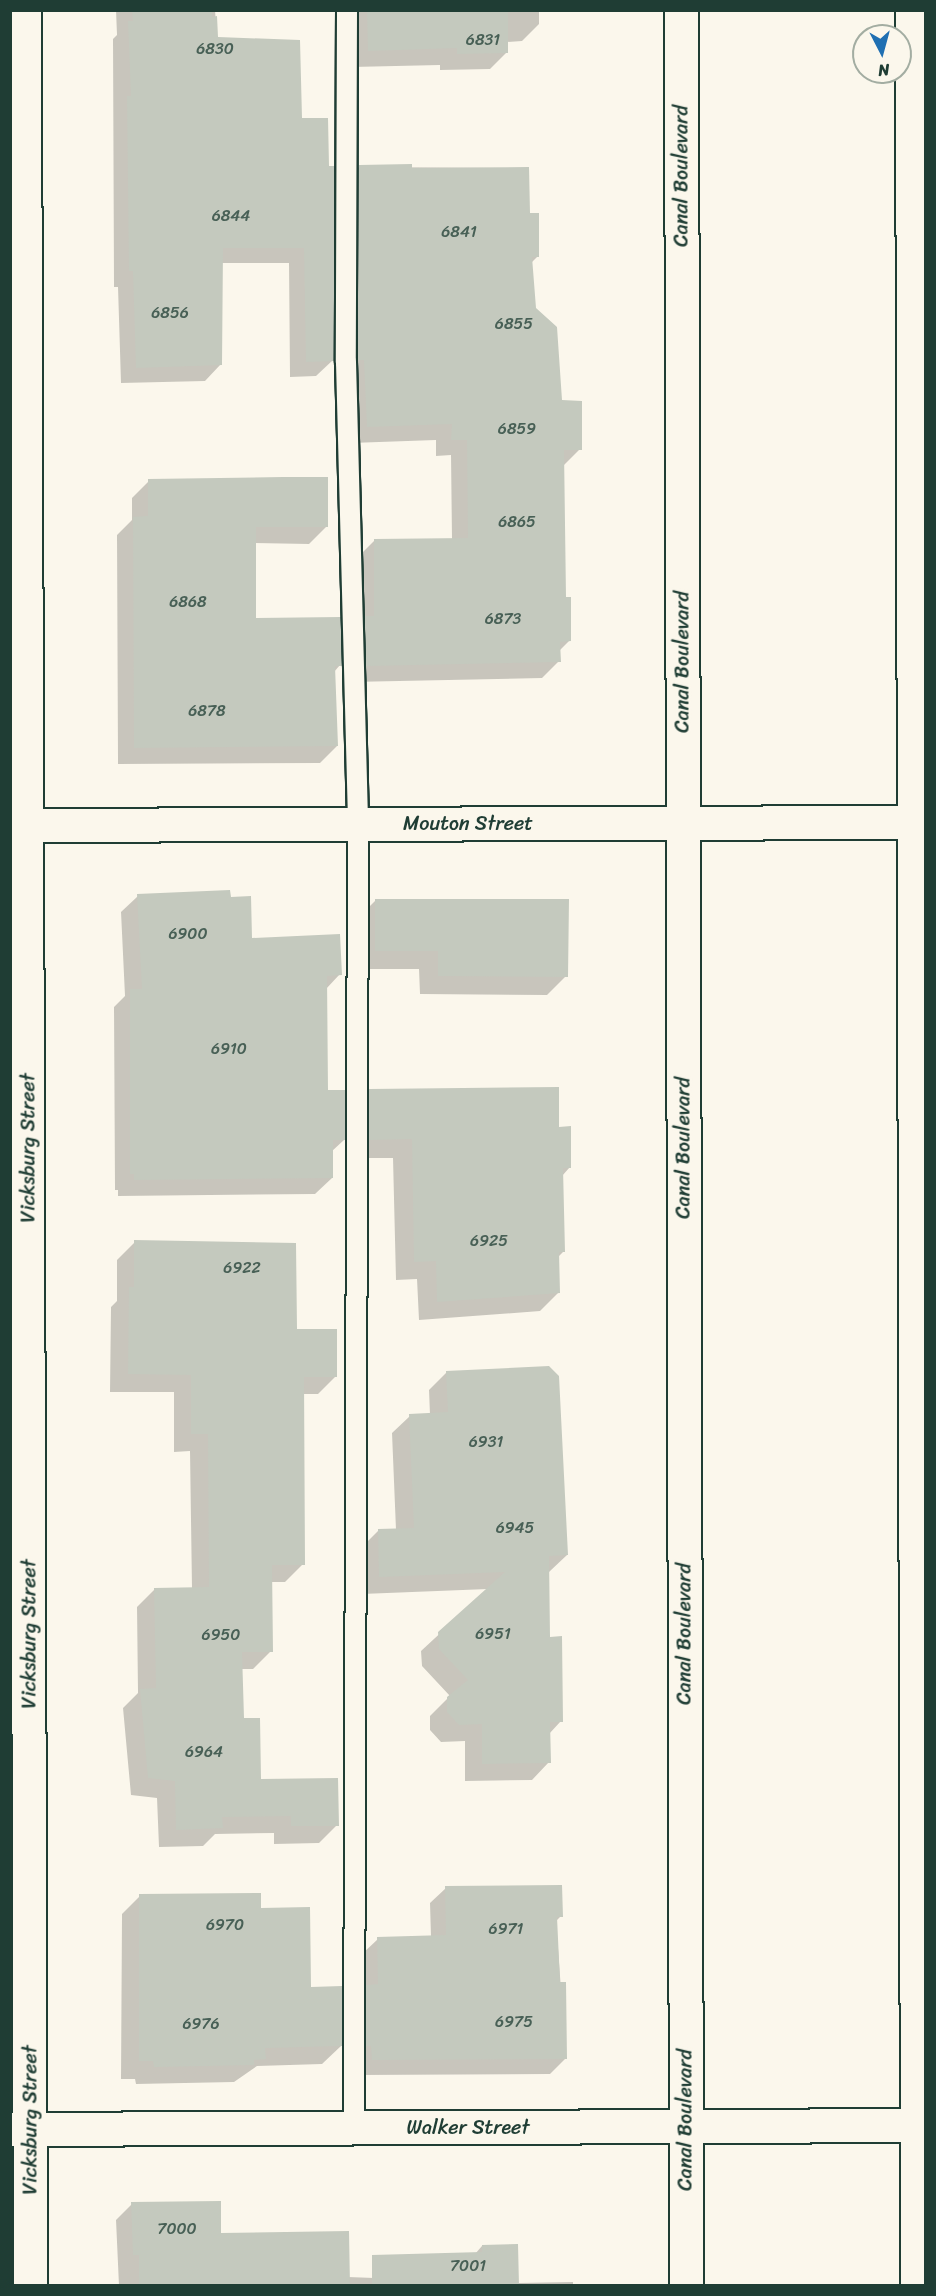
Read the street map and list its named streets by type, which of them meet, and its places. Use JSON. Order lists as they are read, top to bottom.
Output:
{
  "streets": {
    "main road": [
      "Canal Boulevard",
      "Mouton Street",
      "Vicksburg Street",
      "Walker Street"
    ]
  },
  "crossings": [
    ["Canal Boulevard", "Mouton Street"],
    ["Canal Boulevard", "Walker Street"],
    ["Mouton Street", "Vicksburg Street"],
    ["Vicksburg Street", "Walker Street"]
  ],
  "house_numbers": [
    "6831",
    "6830",
    "6844",
    "6841",
    "6856",
    "6855",
    "6859",
    "6865",
    "6868",
    "6873",
    "6878",
    "6900",
    "6910",
    "6925",
    "6922",
    "6931",
    "6945",
    "6951",
    "6950",
    "6964",
    "6970",
    "6971",
    "6975",
    "6976",
    "7000",
    "7001"
  ],
  "north": "bottom"
}
